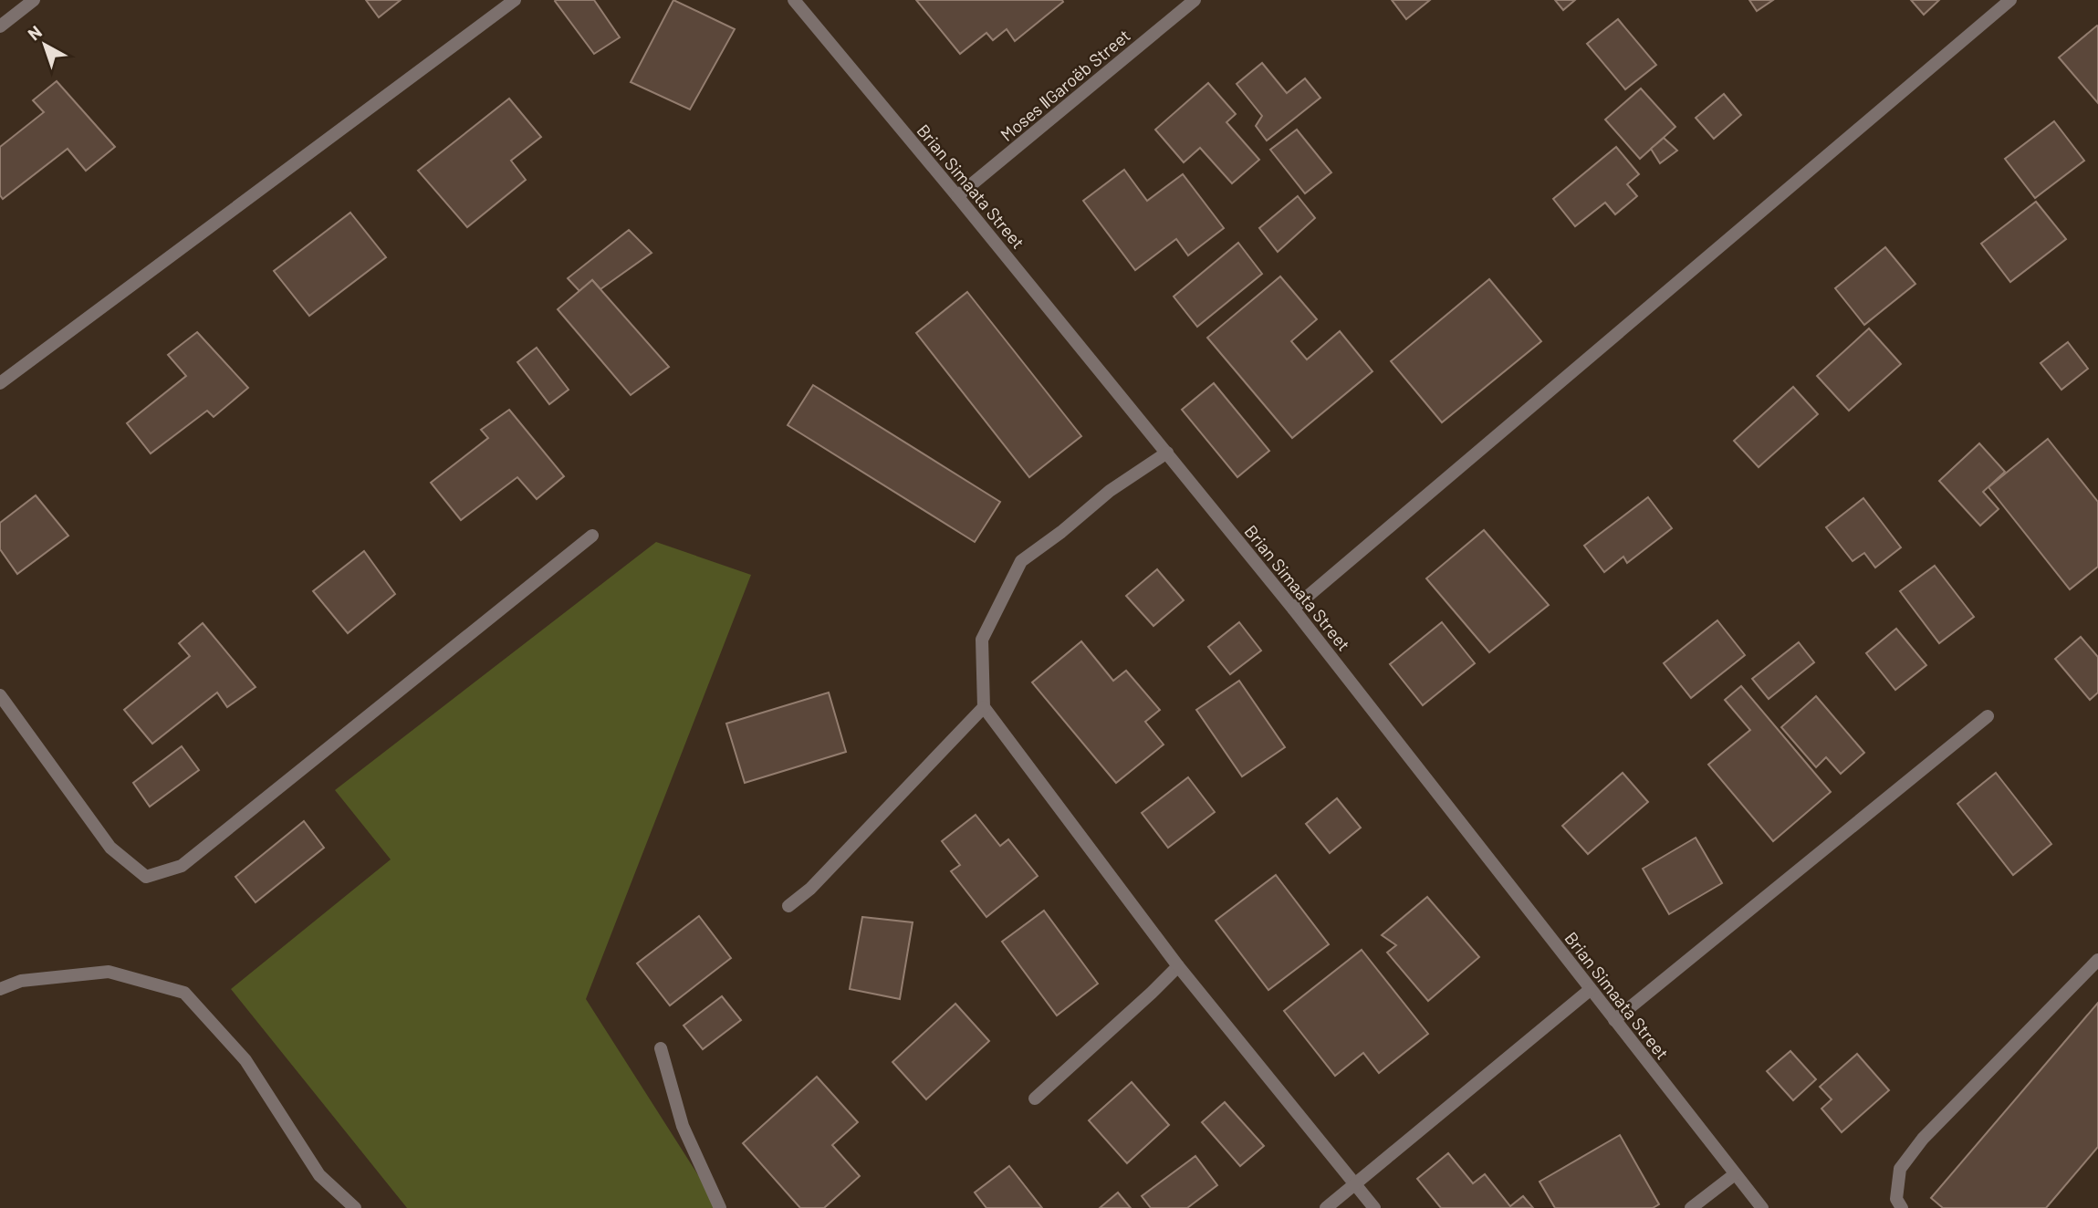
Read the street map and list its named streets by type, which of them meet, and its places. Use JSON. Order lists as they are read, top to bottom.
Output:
{
  "streets": {
    "street": ["Moses ǁGaroëb Street", "Brian Simaata Street"]
  },
  "crossings": [
    ["Moses ǁGaroëb Street", "Brian Simaata Street"]
  ],
  "north": "top left"
}
